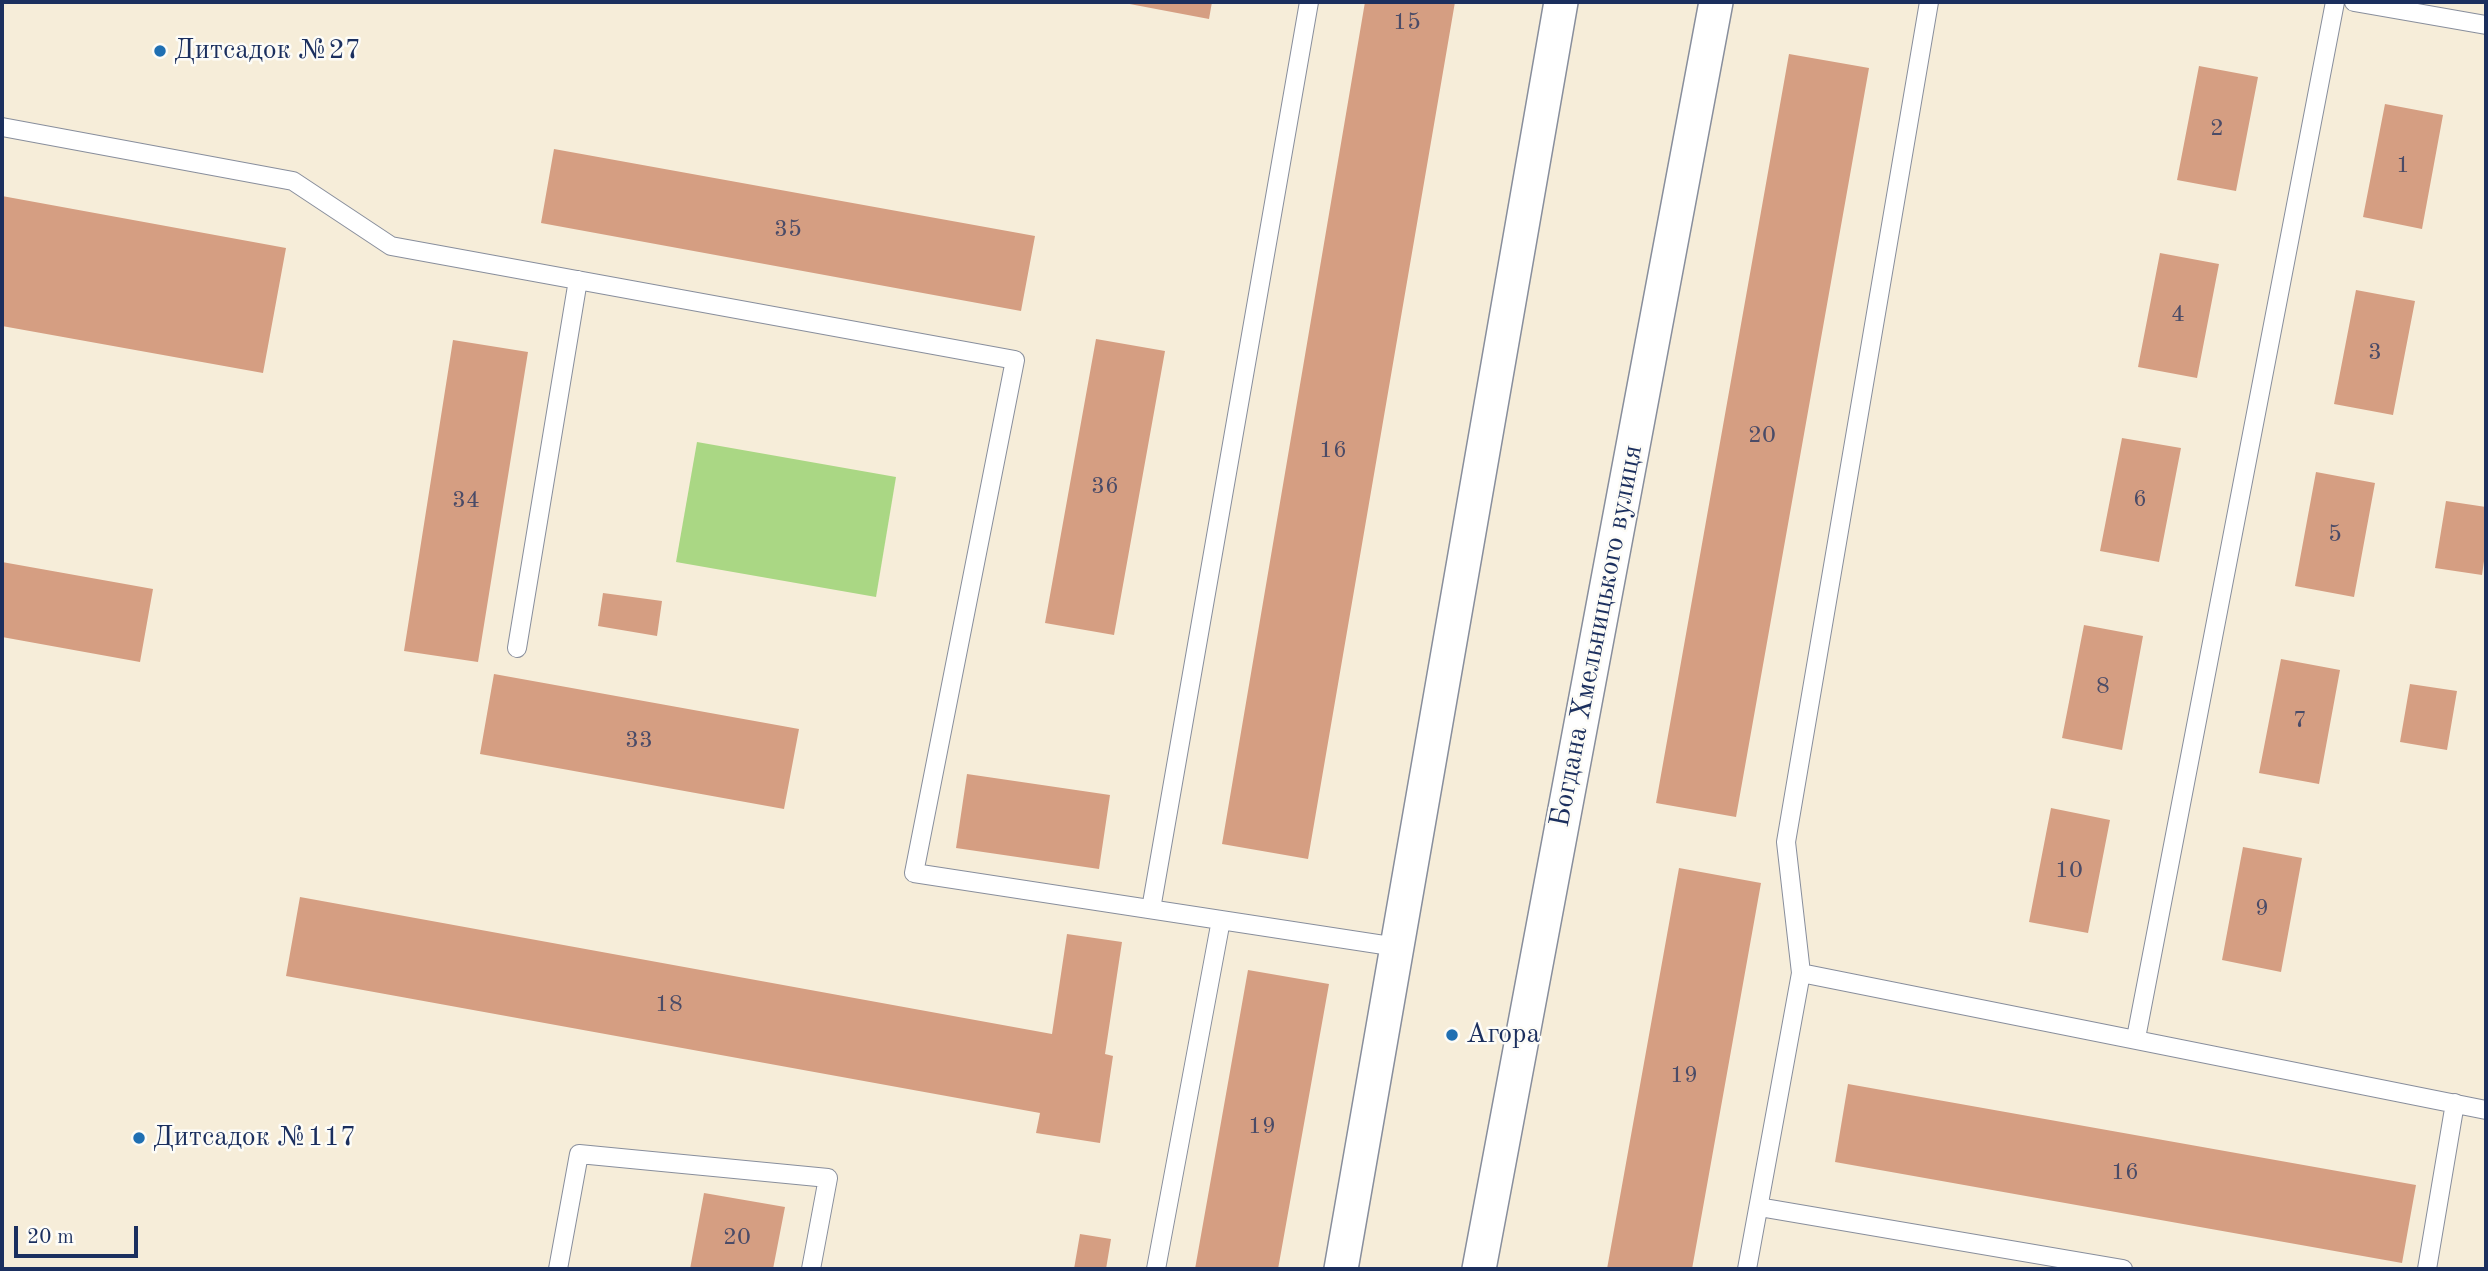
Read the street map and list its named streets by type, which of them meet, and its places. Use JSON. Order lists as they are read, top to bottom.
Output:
{
  "streets": {
    "street": ["Богдана Хмельницького вулиця"]
  },
  "places": ["Дитсадок №27", "Агора", "Дитсадок №117"],
  "house_numbers": [
    "15",
    "2",
    "1",
    "35",
    "4",
    "3",
    "20",
    "16",
    "36",
    "6",
    "34",
    "5",
    "8",
    "7",
    "33",
    "10",
    "9",
    "18",
    "19",
    "19",
    "16",
    "20"
  ],
  "scale_bar": "20 m"
}
